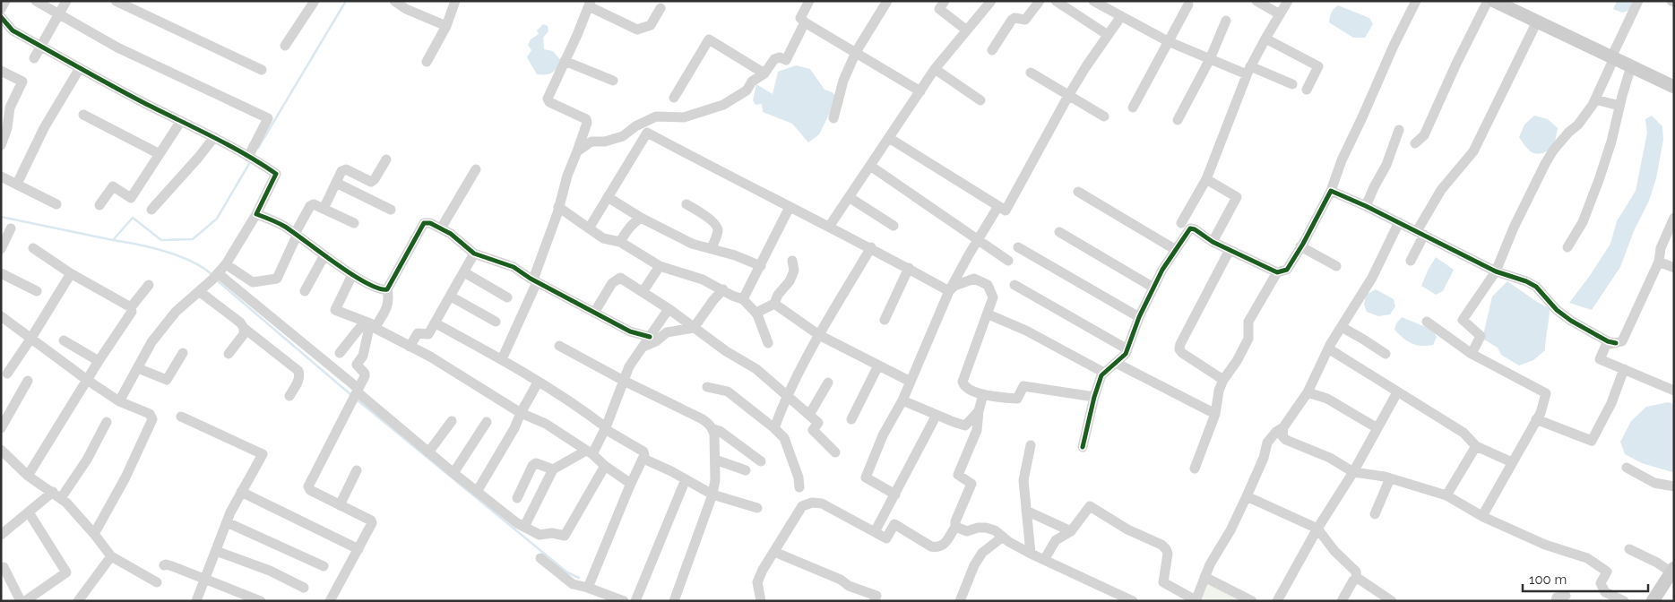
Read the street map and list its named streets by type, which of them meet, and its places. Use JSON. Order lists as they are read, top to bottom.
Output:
{
  "scale_bar": "100 m"
}
